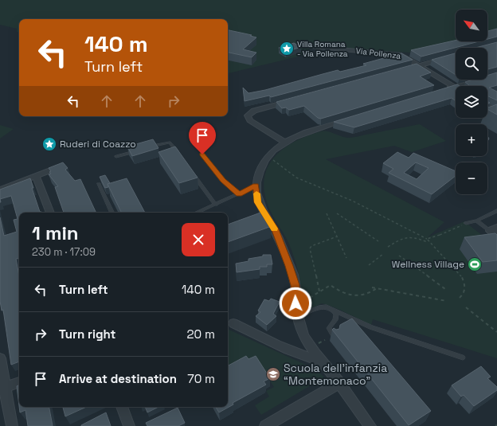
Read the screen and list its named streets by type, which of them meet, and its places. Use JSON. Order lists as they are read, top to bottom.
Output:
{
  "streets": {
    "street": ["Via Pollenza"]
  },
  "places": {
    "place": ["Villa Romana - Via Pollenza", "Ruderi di Coazzo"],
    "sports": ["Wellness Village"],
    "school or university": ["Scuola dell’infanzia “Montemonaco”"]
  },
  "north": "top left",
  "page": {
    "map_buttons": ["+", "−"],
    "turn": ["140 m", "Turn left"],
    "heading": ["1 min", "230 m · 17:09"],
    "list": [
      {
        "name": "Turn left",
        "value": "140 m"
      },
      {
        "name": "Turn right",
        "value": "20 m"
      },
      {
        "name": "Arrive at destination",
        "value": "70 m"
      }
    ]
  }
}
